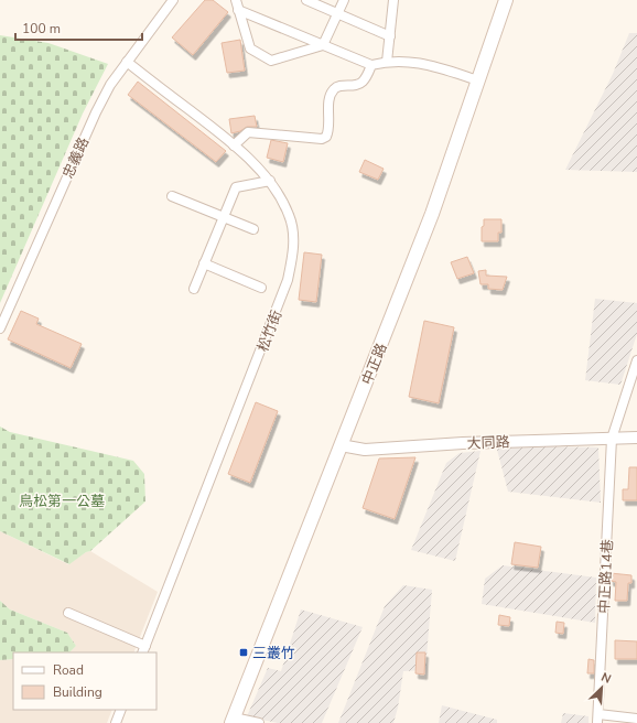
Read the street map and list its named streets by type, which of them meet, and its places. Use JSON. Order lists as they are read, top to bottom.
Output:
{
  "streets": {
    "main road": ["中正路"],
    "street": [
      "忠義路",
      "松竹街",
      "大同路",
      "中正路14巷"
    ]
  },
  "crossings": [
    ["忠義路", "松竹街"],
    ["中正路", "大同路"],
    ["大同路", "中正路14巷"]
  ],
  "parks": ["鳥松第一公墓"],
  "places": {
    "transit": ["三叢竹"]
  },
  "legend": ["Road", "Building"],
  "scale_bar": "100 m",
  "north": "top right"
}
